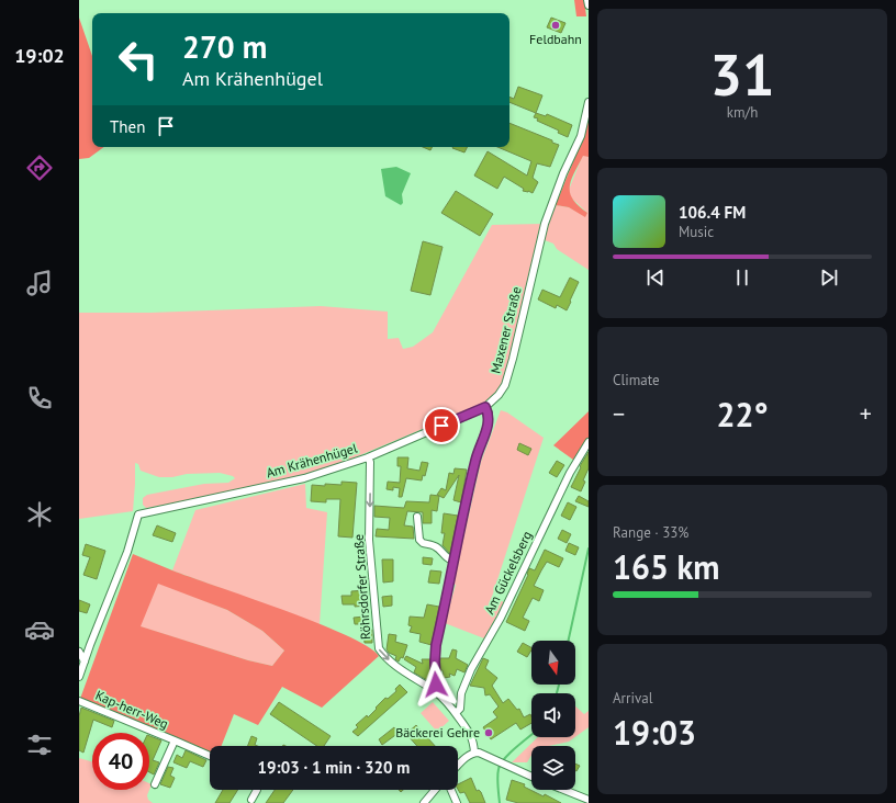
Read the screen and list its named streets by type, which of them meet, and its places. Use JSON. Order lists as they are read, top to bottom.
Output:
{
  "streets": {
    "street": [
      "Maxener Straße",
      "Am Krähenhügel",
      "Am Gückelsberg",
      "Röhrsdorfer Straße",
      "Kap-herr-Weg"
    ]
  },
  "crossings": [
    ["Maxener Straße", "Am Krähenhügel"],
    ["Am Krähenhügel", "Röhrsdorfer Straße"],
    ["Am Gückelsberg", "Röhrsdorfer Straße"]
  ],
  "one_way": ["Röhrsdorfer Straße"],
  "places": ["Feldbahn", "Bäckerei Gehre"],
  "north": "bottom",
  "page": {
    "tabs": "19:02",
    "tile": [
      ["31", "km/h"],
      "Climate",
      ["Range · 33%", "165 km"],
      ["Arrival", "19:03"]
    ],
    "turn": ["270 m", "Am Krähenhügel"],
    "then": "Then",
    "song": ["106.4 FM", "Music"],
    "heat": ["−", "22°", "+"],
    "limit": "40",
    "trip": "19:03 · 1 min · 320 m"
  }
}
